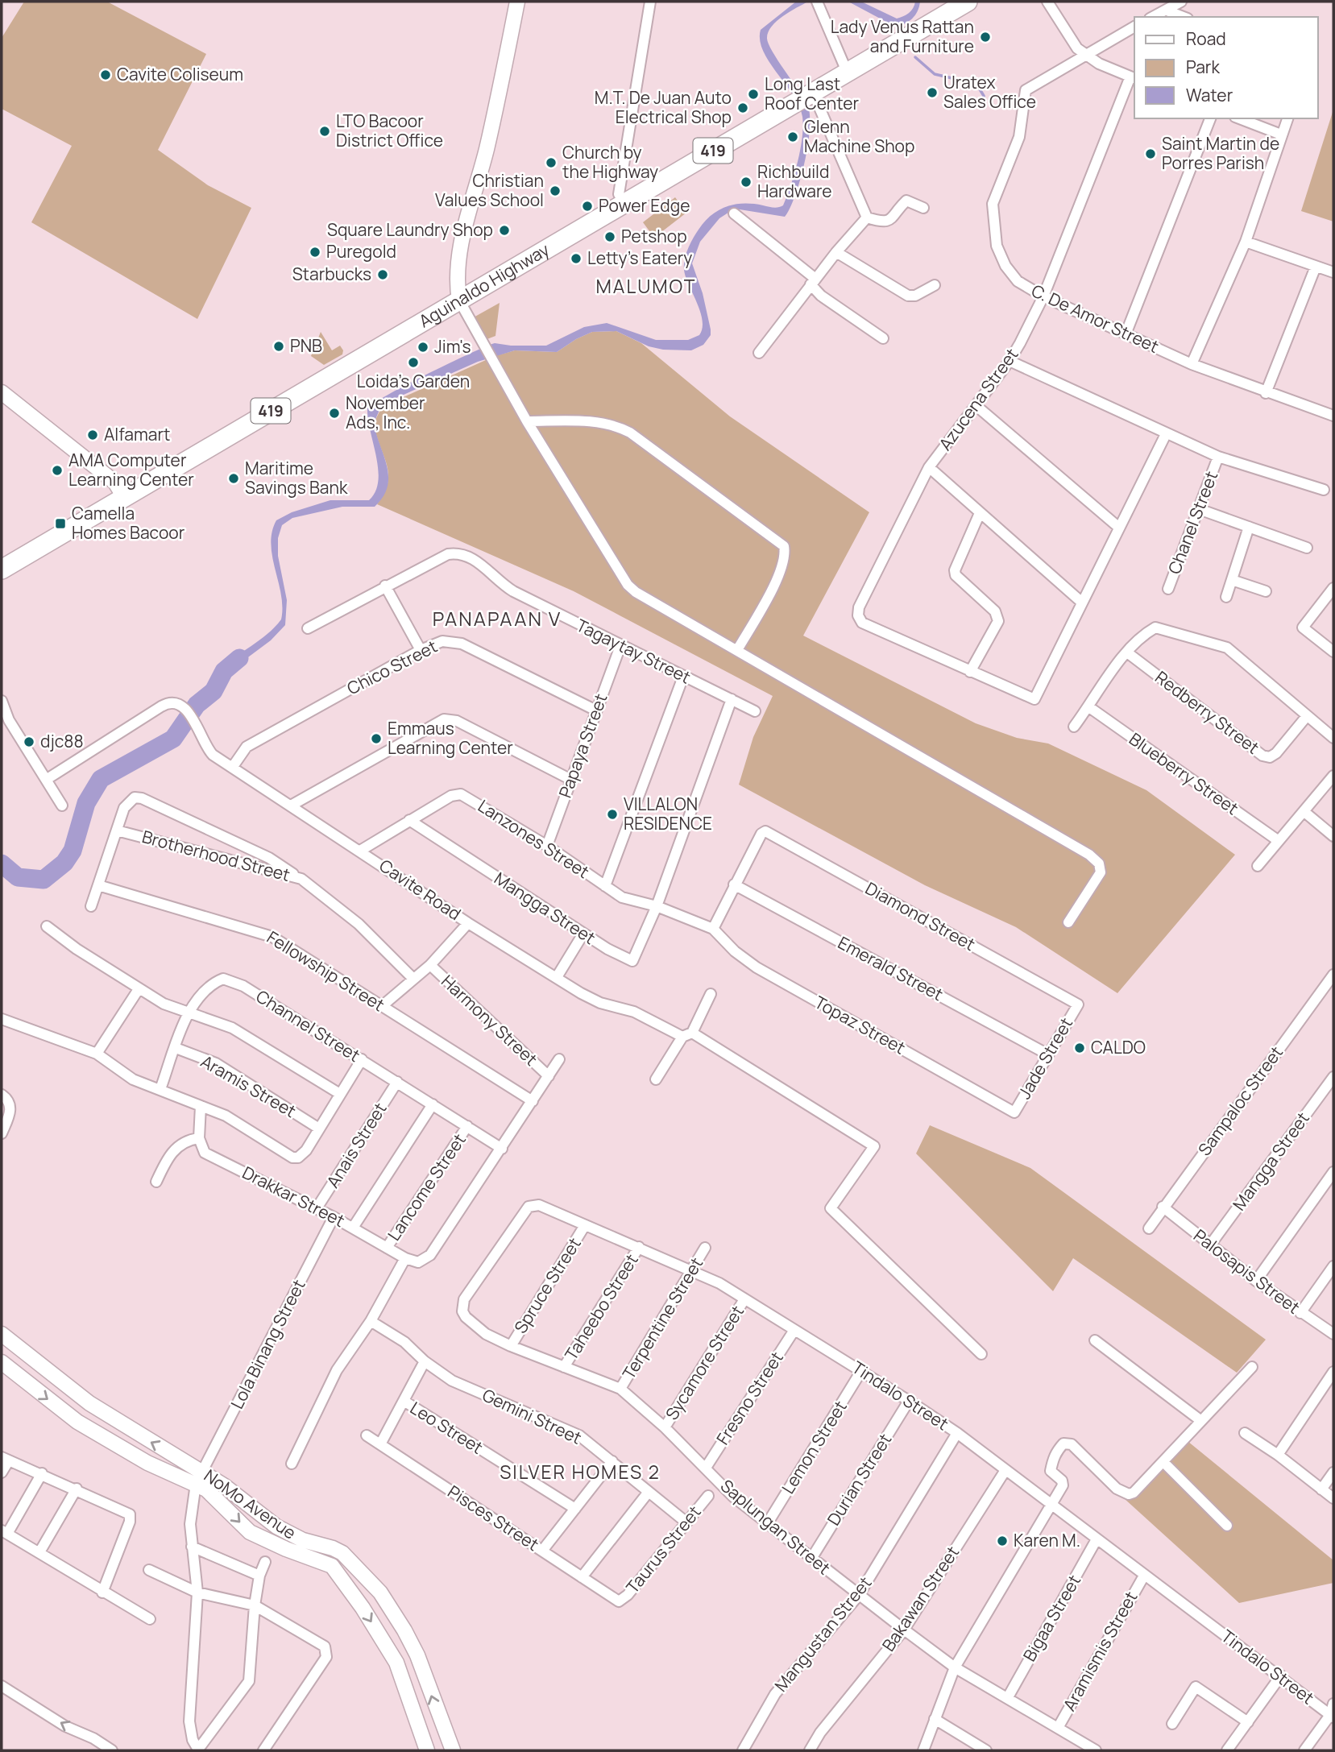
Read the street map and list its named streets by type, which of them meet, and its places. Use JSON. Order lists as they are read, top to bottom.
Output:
{
  "streets": {
    "highway": ["419", "Aguinaldo Highway"],
    "main road": ["NoMo Avenue"],
    "street": [
      "C. De Amor Street",
      "Azucena Street",
      "Chanel Street",
      "Tagaytay Street",
      "Chico Street",
      "Redberry Street",
      "Papaya Street",
      "Blueberry Street",
      "Lanzones Street",
      "Brotherhood Street",
      "Cavite Road",
      "Mangga Street",
      "Diamond Street",
      "Emerald Street",
      "Fellowship Street",
      "Harmony Street",
      "Topaz Street",
      "Channel Street",
      "Jade Street",
      "Aramis Street",
      "Sampaloc Street",
      "Anais Street",
      "Lancome Street",
      "Drakkar Street",
      "Palosapis Street",
      "Spruce Street",
      "Taheebo Street",
      "Terpentine Street",
      "Lola Binang Street",
      "Sycamore Street",
      "Tindalo Street",
      "Fresno Street",
      "Gemini Street",
      "Leo Street",
      "Lemon Street",
      "Durian Street",
      "Pisces Street",
      "Saplungan Street",
      "Taurus Street",
      "Bakawan Street",
      "Bigaa Street",
      "Mangustan Street",
      "Aramismis Street"
    ]
  },
  "crossings": [
    ["C. De Amor Street", "Azucena Street"],
    ["Tagaytay Street", "Papaya Street"],
    ["Chico Street", "Papaya Street"],
    ["Chico Street", "Cavite Road"],
    ["Papaya Street", "Lanzones Street"],
    ["Lanzones Street", "Cavite Road"],
    ["Lanzones Street", "Mangga Street"],
    ["Lanzones Street", "Topaz Street"],
    ["Mangga Street", "Palosapis Street"],
    ["Diamond Street", "Emerald Street"],
    ["Diamond Street", "Jade Street"],
    ["Emerald Street", "Jade Street"],
    ["Topaz Street", "Jade Street"],
    ["Channel Street", "Aramis Street"],
    ["Channel Street", "Anais Street"],
    ["Channel Street", "Lancome Street"],
    ["Channel Street", "Drakkar Street"],
    ["Sampaloc Street", "Palosapis Street"],
    ["Anais Street", "Drakkar Street"],
    ["Lancome Street", "Drakkar Street"],
    ["Drakkar Street", "Lola Binang Street"],
    ["Spruce Street", "Tindalo Street"],
    ["Spruce Street", "Saplungan Street"],
    ["Taheebo Street", "Tindalo Street"],
    ["Taheebo Street", "Saplungan Street"],
    ["Terpentine Street", "Tindalo Street"],
    ["Terpentine Street", "Saplungan Street"],
    ["Lola Binang Street", "NoMo Avenue"],
    ["Sycamore Street", "Tindalo Street"],
    ["Sycamore Street", "Saplungan Street"],
    ["Tindalo Street", "Fresno Street"],
    ["Tindalo Street", "Lemon Street"],
    ["Tindalo Street", "Durian Street"],
    ["Tindalo Street", "Saplungan Street"],
    ["Tindalo Street", "Bakawan Street"],
    ["Tindalo Street", "Bigaa Street"],
    ["Tindalo Street", "Mangustan Street"],
    ["Tindalo Street", "Aramismis Street"],
    ["Fresno Street", "Saplungan Street"],
    ["Gemini Street", "Taurus Street"],
    ["Lemon Street", "Saplungan Street"],
    ["Durian Street", "Saplungan Street"],
    ["Pisces Street", "Taurus Street"],
    ["Saplungan Street", "Bakawan Street"],
    ["Saplungan Street", "Bigaa Street"],
    ["Saplungan Street", "Mangustan Street"],
    ["Saplungan Street", "Aramismis Street"]
  ],
  "districts": ["MALUMOT", "PANAPAAN V", "SILVER HOMES 2"],
  "places": {
    "other": [
      "Lady Venus Rattan and Furniture",
      "Cavite Coliseum",
      "Uratex Sales Office",
      "Long Last Roof Center",
      "M.T. De Juan Auto Electrical Shop",
      "LTO Bacoor District Office",
      "Glenn Machine Shop",
      "Saint Martin de Porres Parish",
      "Church by the Highway",
      "Richbuild Hardware",
      "Christian Values School",
      "Power Edge",
      "Square Laundry Shop",
      "Petshop",
      "Puregold",
      "Letty's Eatery",
      "Starbucks",
      "PNB",
      "Jim's",
      "Loida's Garden",
      "November Ads, Inc.",
      "Alfamart",
      "AMA Computer Learning Center",
      "Maritime Savings Bank",
      "Emmaus Learning Center",
      "djc88",
      "VILLALON RESIDENCE",
      "CALDO",
      "Karen M."
    ],
    "transit": ["Camella Homes Bacoor"]
  },
  "legend": ["Road", "Park", "Water"]
}
